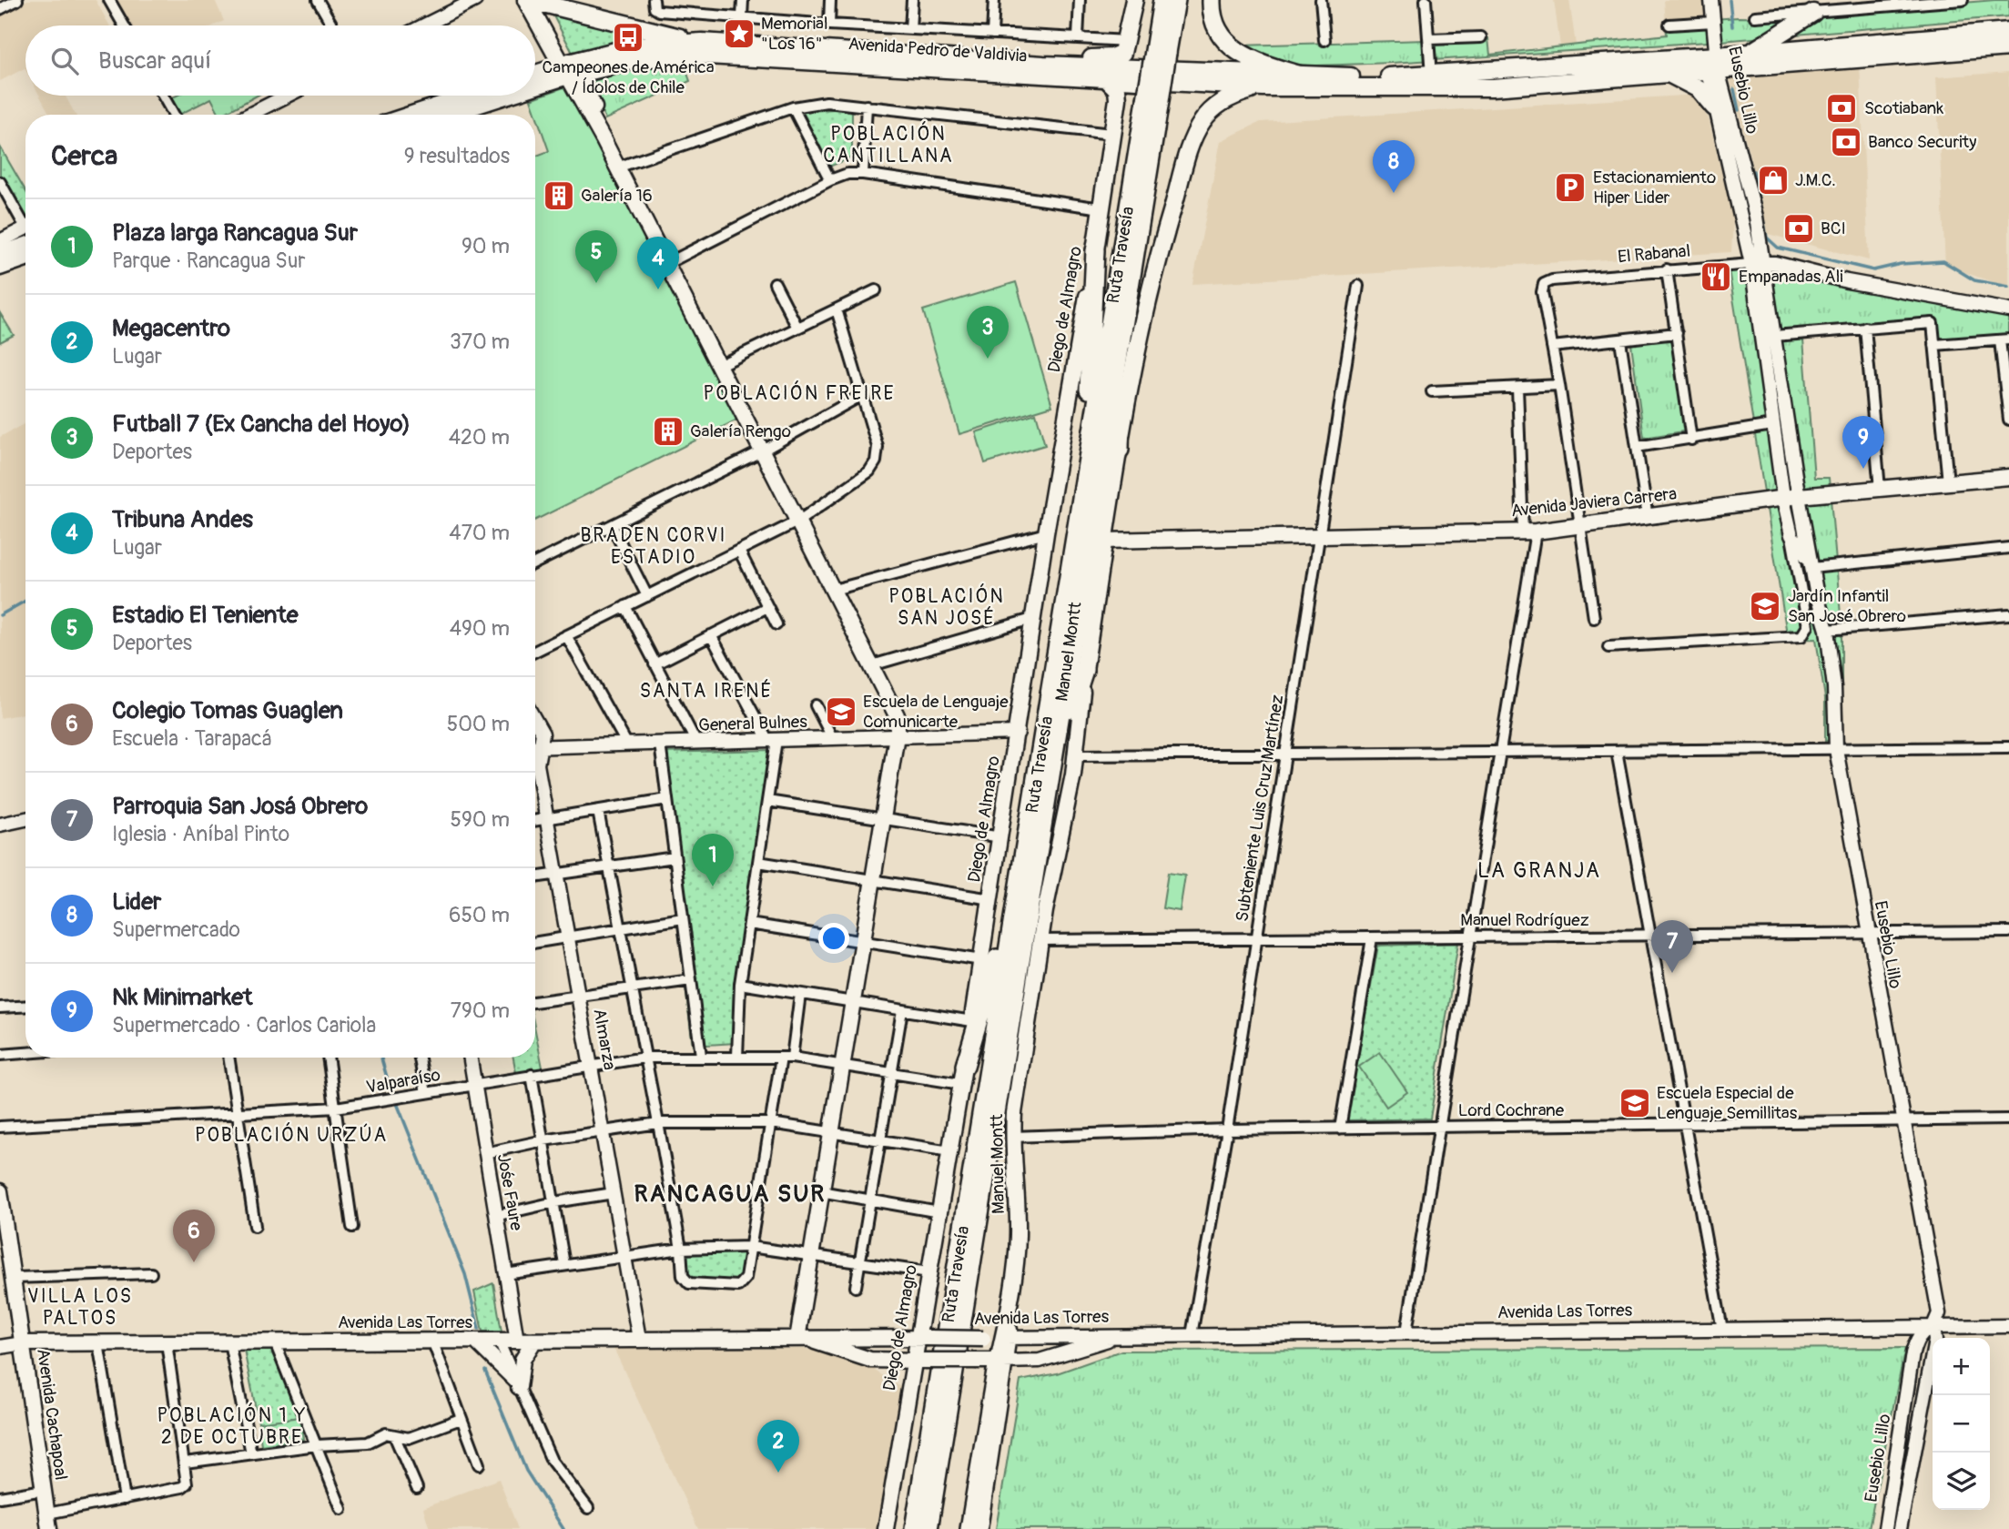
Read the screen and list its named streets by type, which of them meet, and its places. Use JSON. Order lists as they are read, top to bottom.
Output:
{
  "streets": {
    "highway": ["Ruta Travesía"],
    "main road": [
      "Avenida Pedro de Valdivia",
      "Diego de Almagro",
      "Avenida Javiera Carrera",
      "Manuel Montt",
      "Avenida Las Torres",
      "Avenida Cachapoal"
    ],
    "street": [
      "Eusebio Lillo",
      "El Rabanal",
      "General Bulnes",
      "Subteniente Luis Cruz Martínez",
      "Manuel Rodríguez",
      "Almarza",
      "Valparaíso",
      "Lord Cochrane",
      "Jośe Faure"
    ]
  },
  "crossings": [
    ["Avenida Pedro de Valdivia", "Diego de Almagro"],
    ["Eusebio Lillo", "El Rabanal"],
    ["Eusebio Lillo", "Avenida Javiera Carrera"],
    ["Eusebio Lillo", "Manuel Rodríguez"],
    ["Eusebio Lillo", "Lord Cochrane"],
    ["Eusebio Lillo", "Avenida Las Torres"],
    ["El Rabanal", "Avenida Javiera Carrera"],
    ["Diego de Almagro", "General Bulnes"],
    ["Diego de Almagro", "Valparaíso"],
    ["Diego de Almagro", "Avenida Las Torres"],
    ["Avenida Javiera Carrera", "Manuel Montt"],
    ["Avenida Javiera Carrera", "Subteniente Luis Cruz Martínez"],
    ["Manuel Montt", "Manuel Rodríguez"],
    ["Manuel Montt", "Lord Cochrane"],
    ["Manuel Montt", "Avenida Las Torres"],
    ["General Bulnes", "Almarza"],
    ["Subteniente Luis Cruz Martínez", "Manuel Rodríguez"],
    ["Subteniente Luis Cruz Martínez", "Lord Cochrane"],
    ["Subteniente Luis Cruz Martínez", "Avenida Las Torres"],
    ["Almarza", "Valparaíso"],
    ["Almarza", "Avenida Las Torres"],
    ["Valparaíso", "Jośe Faure"],
    ["Jośe Faure", "Avenida Las Torres"],
    ["Avenida Las Torres", "Avenida Cachapoal"]
  ],
  "districts": [
    "POBLACIÓN CANTILLANA",
    "POBLACIÓN FREIRE",
    "BRADEN CORVI ESTADIO",
    "POBLACIÓN SAN JOSÉ",
    "SANTA IRENÉ",
    "LA GRANJA",
    "POBLACIÓN URZÚA",
    "RANCAGUA SUR",
    "VILLA LOS PALTOS",
    "POBLACIÓN 1 Y 2 DE OCTUBRE"
  ],
  "places": {
    "place": ["Memorial \"Los 16\""],
    "bus stop": ["Campeones de América / Ídolos de Chile"],
    "bank": ["Scotiabank", "Banco Security", "BCI"],
    "shop": ["J.M.C."],
    "parking": ["Estacionamiento Hiper Lider"],
    "building": ["Galería 16", "Galería Rengo"],
    "restaurant": ["Empanadas Ali"],
    "school or university": ["Jardín Infantil San José Obrero", "Escuela de Lenguaje Comunicarte", "Escuela Especial de Lenguaje Semillitas"]
  },
  "page": {
    "search": "Buscar aquí",
    "heading": ["Cerca", "9 resultados"],
    "pins": [
      "8",
      "5",
      "4",
      "3",
      "9",
      "1",
      "7",
      "6",
      "2"
    ],
    "list": [
      {
        "mark": "1",
        "name": "Plaza larga Rancagua Sur",
        "note": "Parque · Rancagua Sur",
        "value": "90 m"
      },
      {
        "mark": "2",
        "name": "Megacentro",
        "note": "Lugar",
        "value": "370 m"
      },
      {
        "mark": "3",
        "name": "Futball 7 (Ex Cancha del Hoyo)",
        "note": "Deportes",
        "value": "420 m"
      },
      {
        "mark": "4",
        "name": "Tribuna Andes",
        "note": "Lugar",
        "value": "470 m"
      },
      {
        "mark": "5",
        "name": "Estadio El Teniente",
        "note": "Deportes",
        "value": "490 m"
      },
      {
        "mark": "6",
        "name": "Colegio Tomas Guaglen",
        "note": "Escuela · Tarapacá",
        "value": "500 m"
      },
      {
        "mark": "7",
        "name": "Parroquia San Josá Obrero",
        "note": "Iglesia · Aníbal Pinto",
        "value": "590 m"
      },
      {
        "mark": "8",
        "name": "Lider",
        "note": "Supermercado",
        "value": "650 m"
      },
      {
        "mark": "9",
        "name": "Nk Minimarket",
        "note": "Supermercado · Carlos Cariola",
        "value": "790 m"
      }
    ],
    "map_buttons": ["+", "−"]
  }
}
